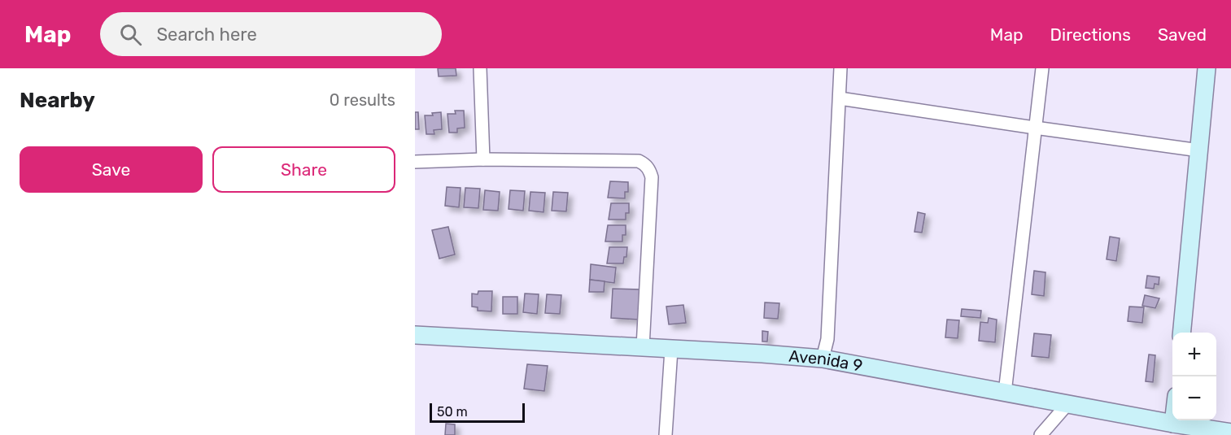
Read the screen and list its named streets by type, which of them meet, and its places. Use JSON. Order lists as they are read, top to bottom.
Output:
{
  "streets": {
    "main road": ["Avenida 9"]
  },
  "scale_bar": "50 m",
  "page": {
    "header": "Map",
    "search": "Search here",
    "nav": ["Map", "Directions", "Saved"],
    "heading": ["Nearby", "0 results"],
    "buttons": ["Save", "Share"],
    "map_buttons": ["+", "−"],
    "scale": "50 m"
  }
}
